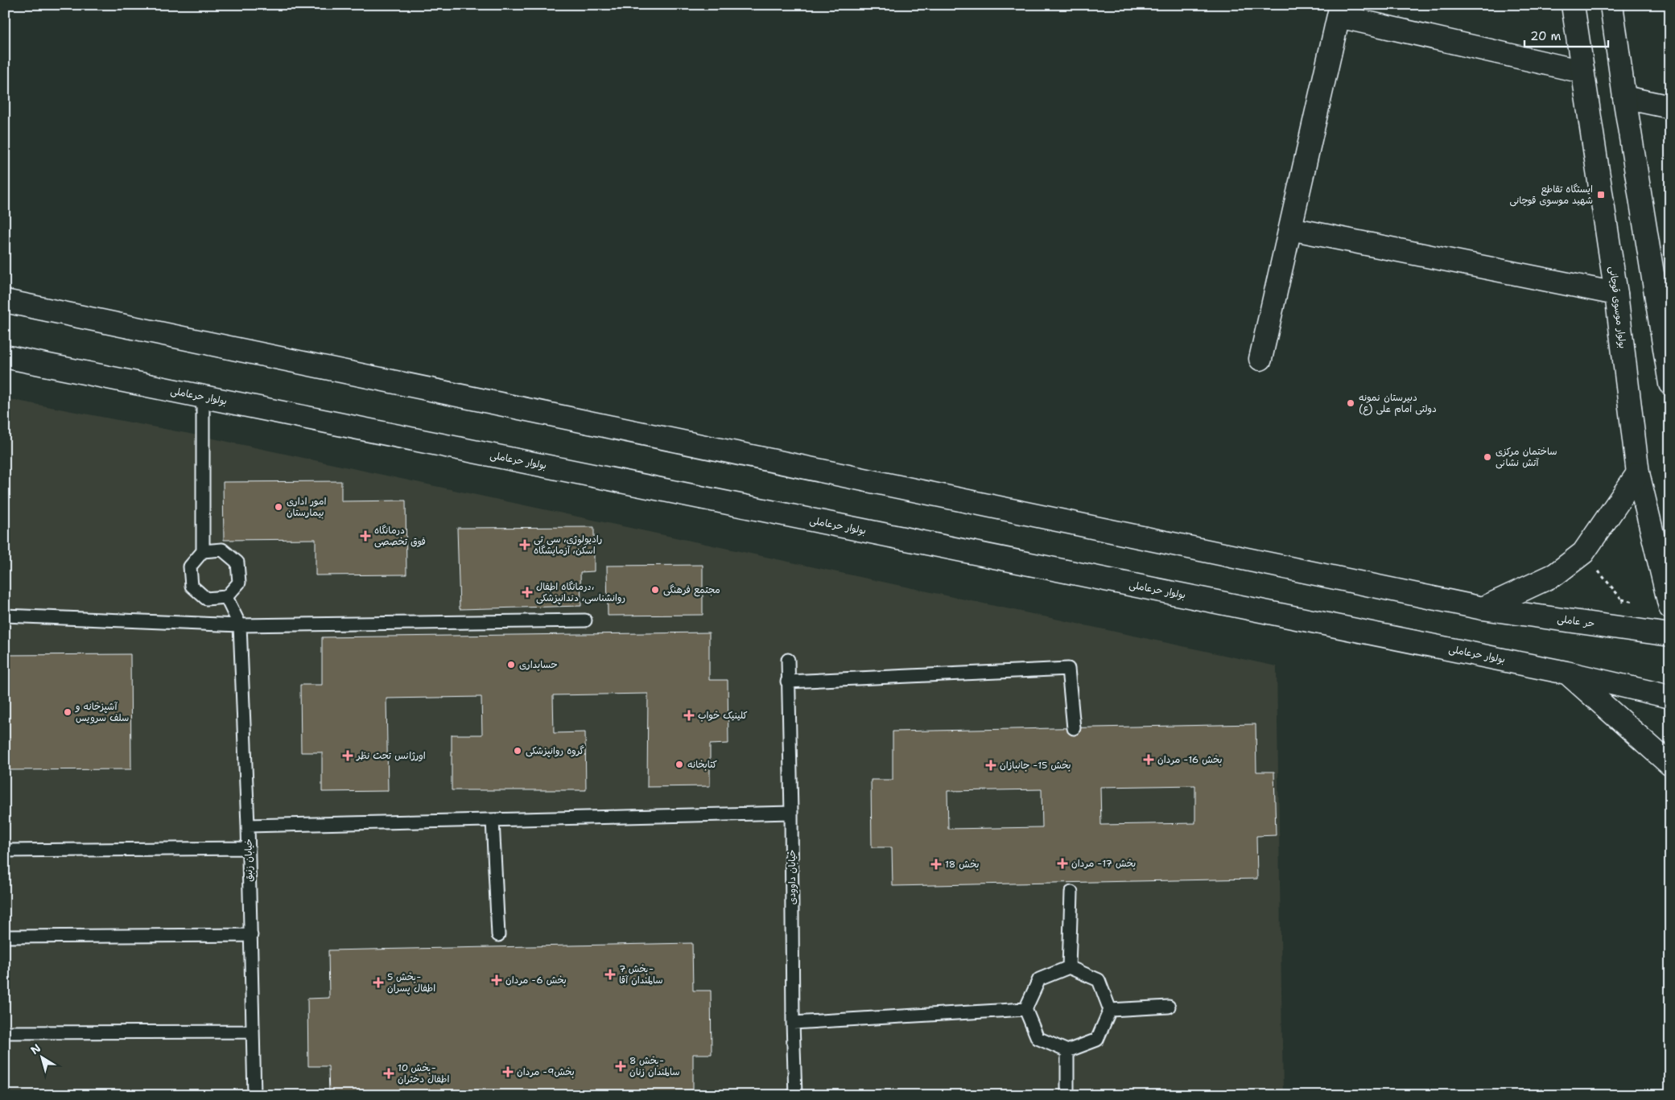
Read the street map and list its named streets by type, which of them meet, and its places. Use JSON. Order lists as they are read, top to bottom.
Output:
{
  "streets": {
    "main road": ["بولوار موسوی قوچانی", "بولوار حرعاملی", "حر عاملی"],
    "lane": ["خیابان زنبق", "خیابان داوودی"]
  },
  "places": {
    "transit": ["ایستگاه تقاطع شهید موسوی قوچانی"],
    "other": [
      "دبیرستان نمونه دولتی امام علی (ع)",
      "ساختمان مرکزی آتش نشانی",
      "امور اداری بیمارستان",
      "مجتمع فرهنگی",
      "حسابداری",
      "آشپزخانه و سلف سرویس",
      "گروه روانپزشکی",
      "کتابخانه"
    ],
    "health": [
      "درمانگاه فوق تخصصی",
      "رادیولوژی، سی تی اسکن، آزمایشگاه",
      "درمانگاه اطفال، روانشناسی، دندانپزشکی",
      "کلینیک خواب",
      "اورژانس تحت نظر",
      "بخش 16- مردان",
      "بخش 15- جانبازان",
      "بخش 17- مردان",
      "بخش 18",
      "بخش 7- سالمندان آقا",
      "بخش 6- مردان",
      "بخش 5- اطفال پسران",
      "بخش 8- سالمندان زنان",
      "بخش9- مردان",
      "بخش 10- اطفال دختران"
    ]
  },
  "scale_bar": "20 m",
  "north": "top left"
}
